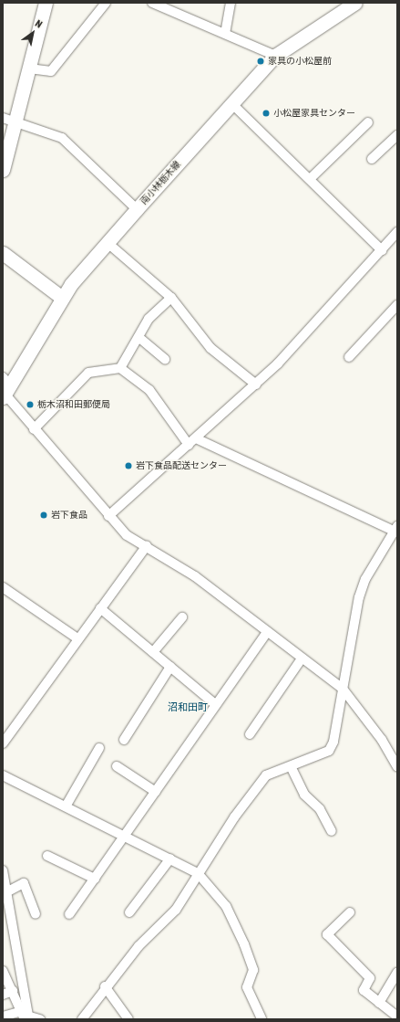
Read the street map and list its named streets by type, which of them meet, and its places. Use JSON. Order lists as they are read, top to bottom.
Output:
{
  "streets": {
    "main road": ["南小林栃木線"]
  },
  "districts": ["沼和田町"],
  "places": [
    "家具の小松屋前",
    "小松屋家具センター",
    "栃木沼和田郵便局",
    "岩下食品配送センター",
    "岩下食品"
  ],
  "north": "top right"
}
